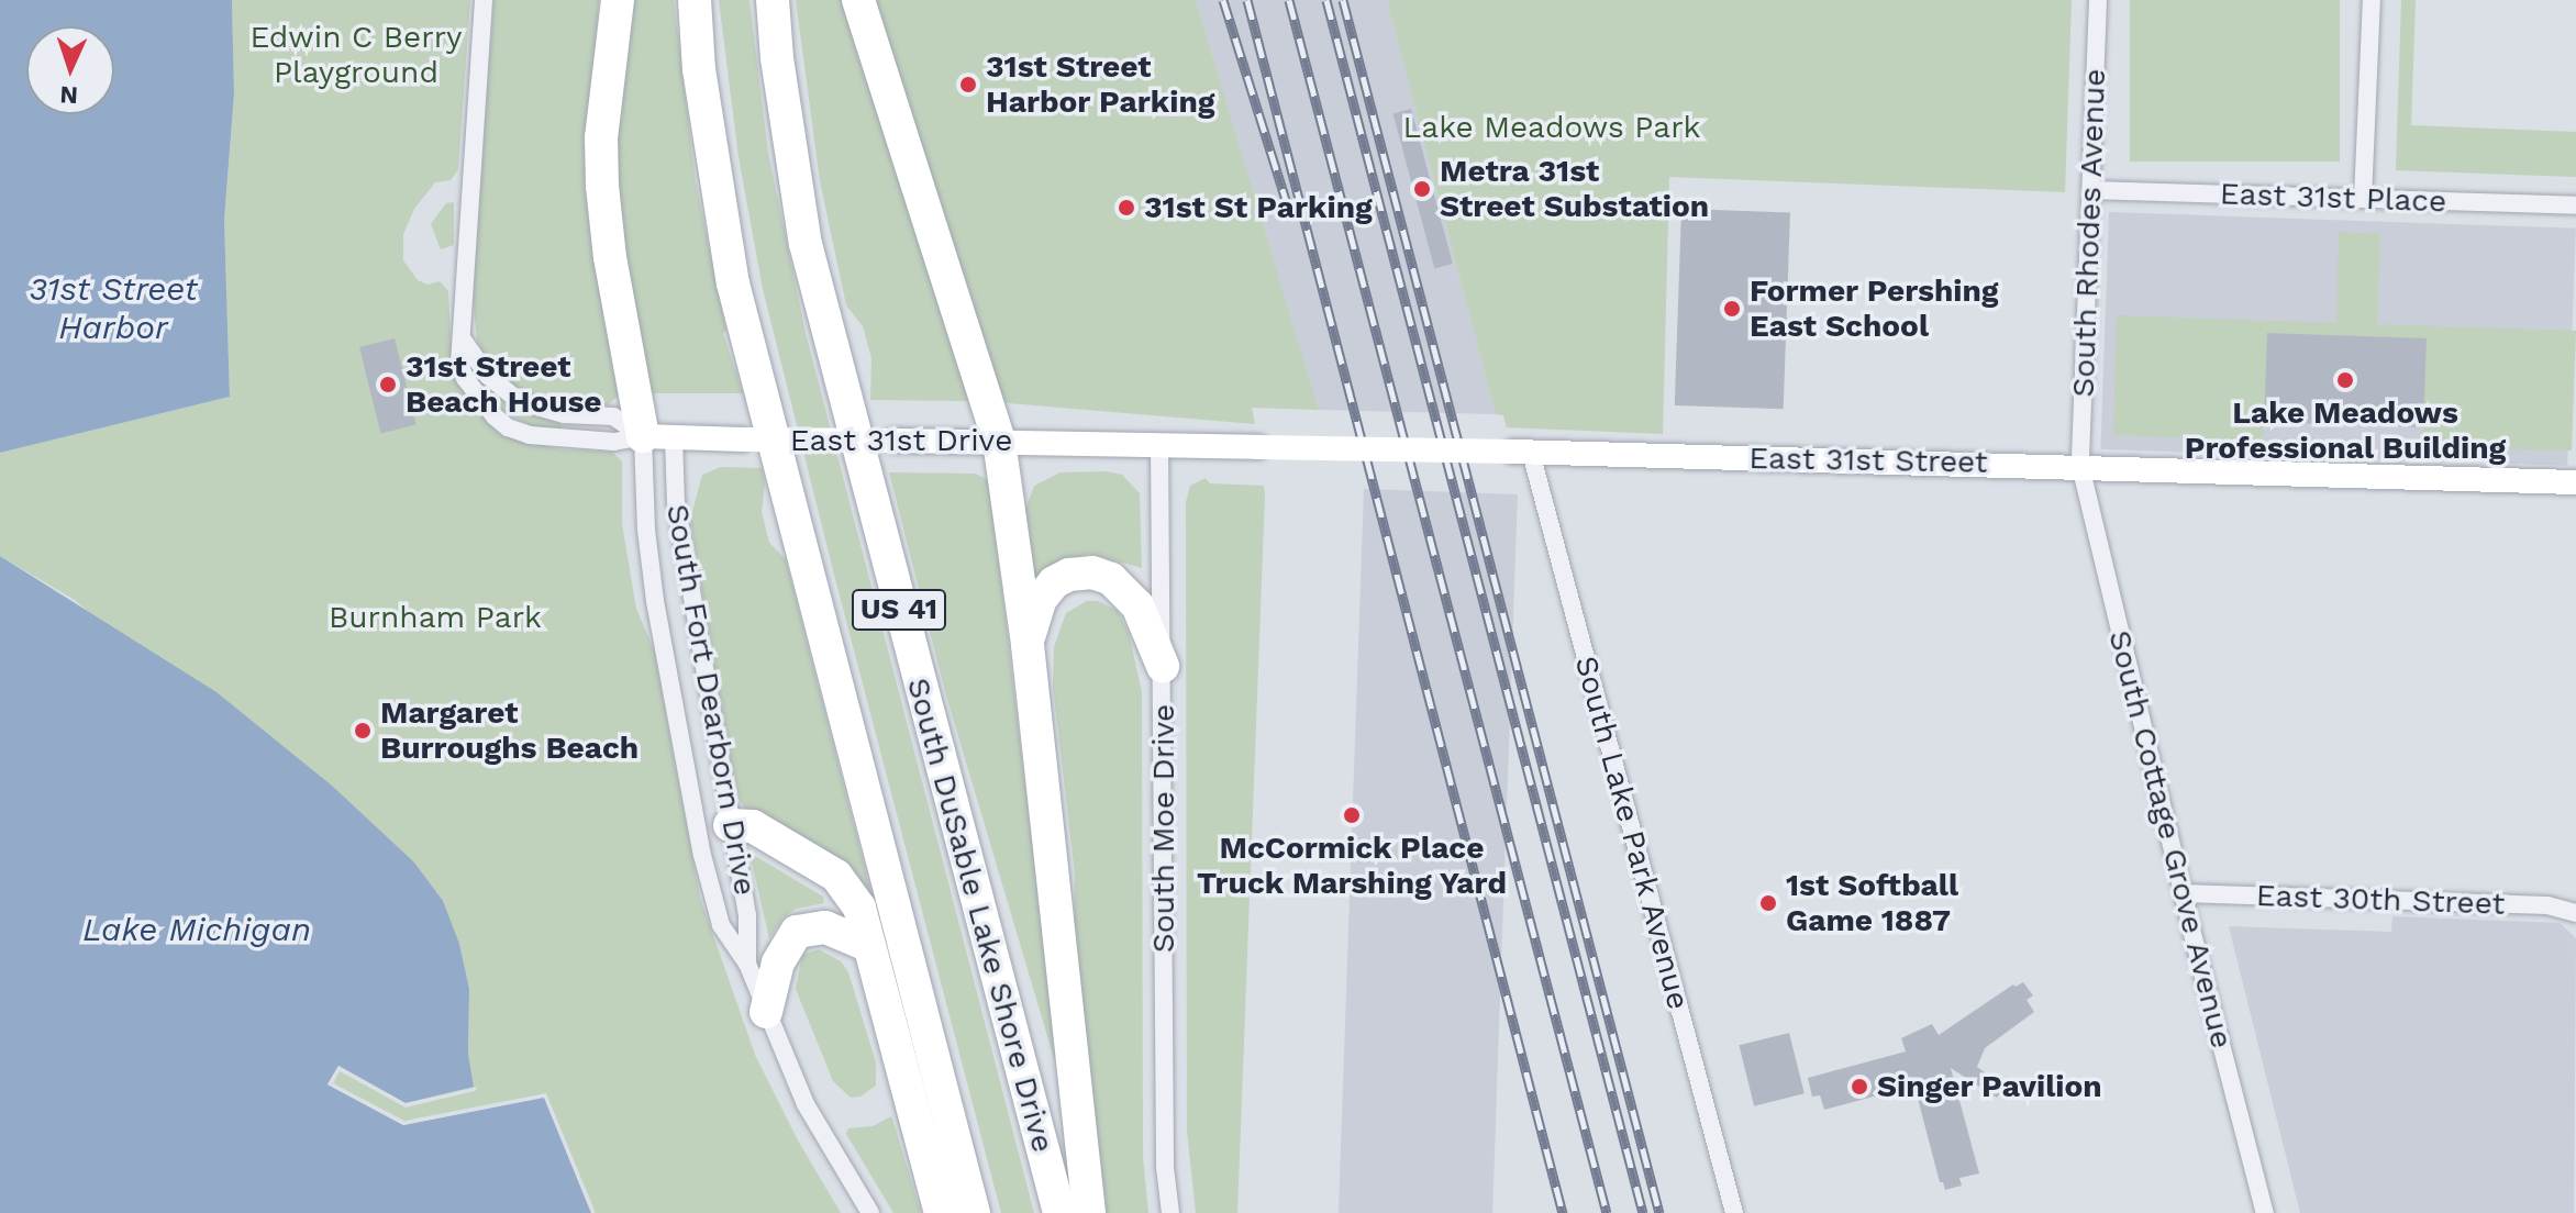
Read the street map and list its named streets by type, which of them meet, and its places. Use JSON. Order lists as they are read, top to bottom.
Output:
{
  "streets": {
    "highway": ["US 41", "South DuSable Lake Shore Drive"],
    "main road": ["East 31st Drive", "East 31st Street"],
    "street": [
      "East 31st Place",
      "South Rhodes Avenue",
      "South Fort Dearborn Drive",
      "South Moe Drive",
      "South Lake Park Avenue",
      "South Cottage Grove Avenue",
      "East 30th Street"
    ]
  },
  "crossings": [
    ["East 31st Place", "South Rhodes Avenue"],
    ["South Rhodes Avenue", "East 31st Street"],
    ["South Rhodes Avenue", "South Cottage Grove Avenue"],
    ["East 31st Drive", "East 31st Street"],
    ["East 31st Drive", "South Fort Dearborn Drive"],
    ["East 31st Drive", "South Moe Drive"],
    ["East 31st Street", "South Moe Drive"],
    ["East 31st Street", "South Lake Park Avenue"],
    ["East 31st Street", "South Cottage Grove Avenue"],
    ["South Cottage Grove Avenue", "East 30th Street"]
  ],
  "water": ["31st Street Harbor", "Lake Michigan"],
  "parks": ["Edwin C Berry Playground", "Lake Meadows Park", "Burnham Park"],
  "places": [
    "31st Street Harbor Parking",
    "Metra 31st Street Substation",
    "31st St Parking",
    "Former Pershing East School",
    "Lake Meadows Professional Building",
    "31st Street Beach House",
    "Margaret Burroughs Beach",
    "McCormick Place Truck Marshing Yard",
    "1st Softball Game 1887",
    "Singer Pavilion"
  ],
  "north": "bottom"
}
